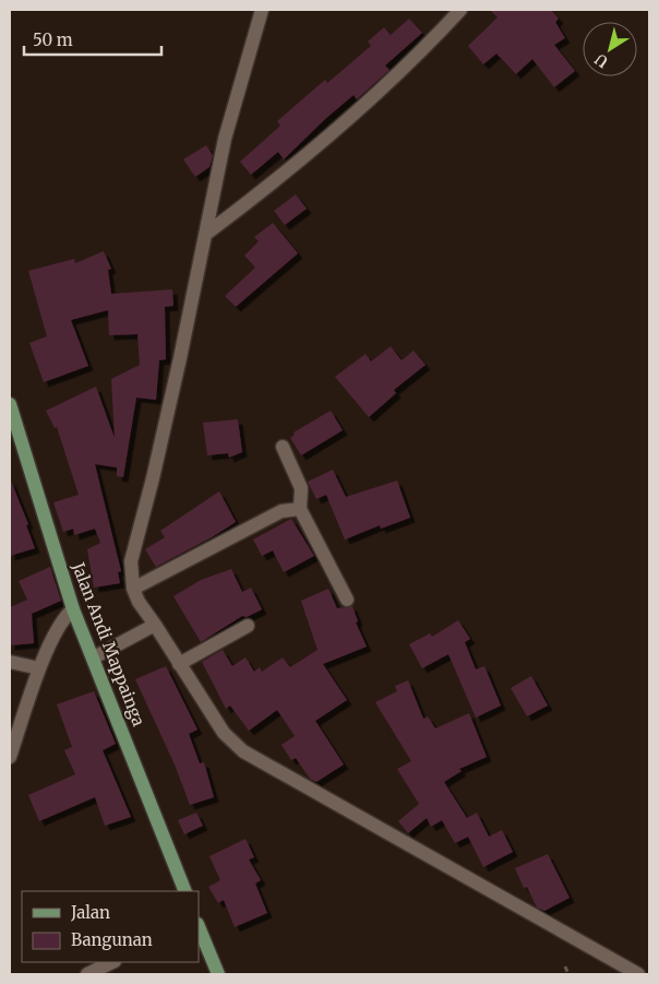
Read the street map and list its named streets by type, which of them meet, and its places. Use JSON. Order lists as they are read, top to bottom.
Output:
{
  "streets": {
    "main road": ["Jalan Andi Mappainga"]
  },
  "legend": ["Jalan", "Bangunan"],
  "scale_bar": "50 m",
  "north": "bottom left"
}
